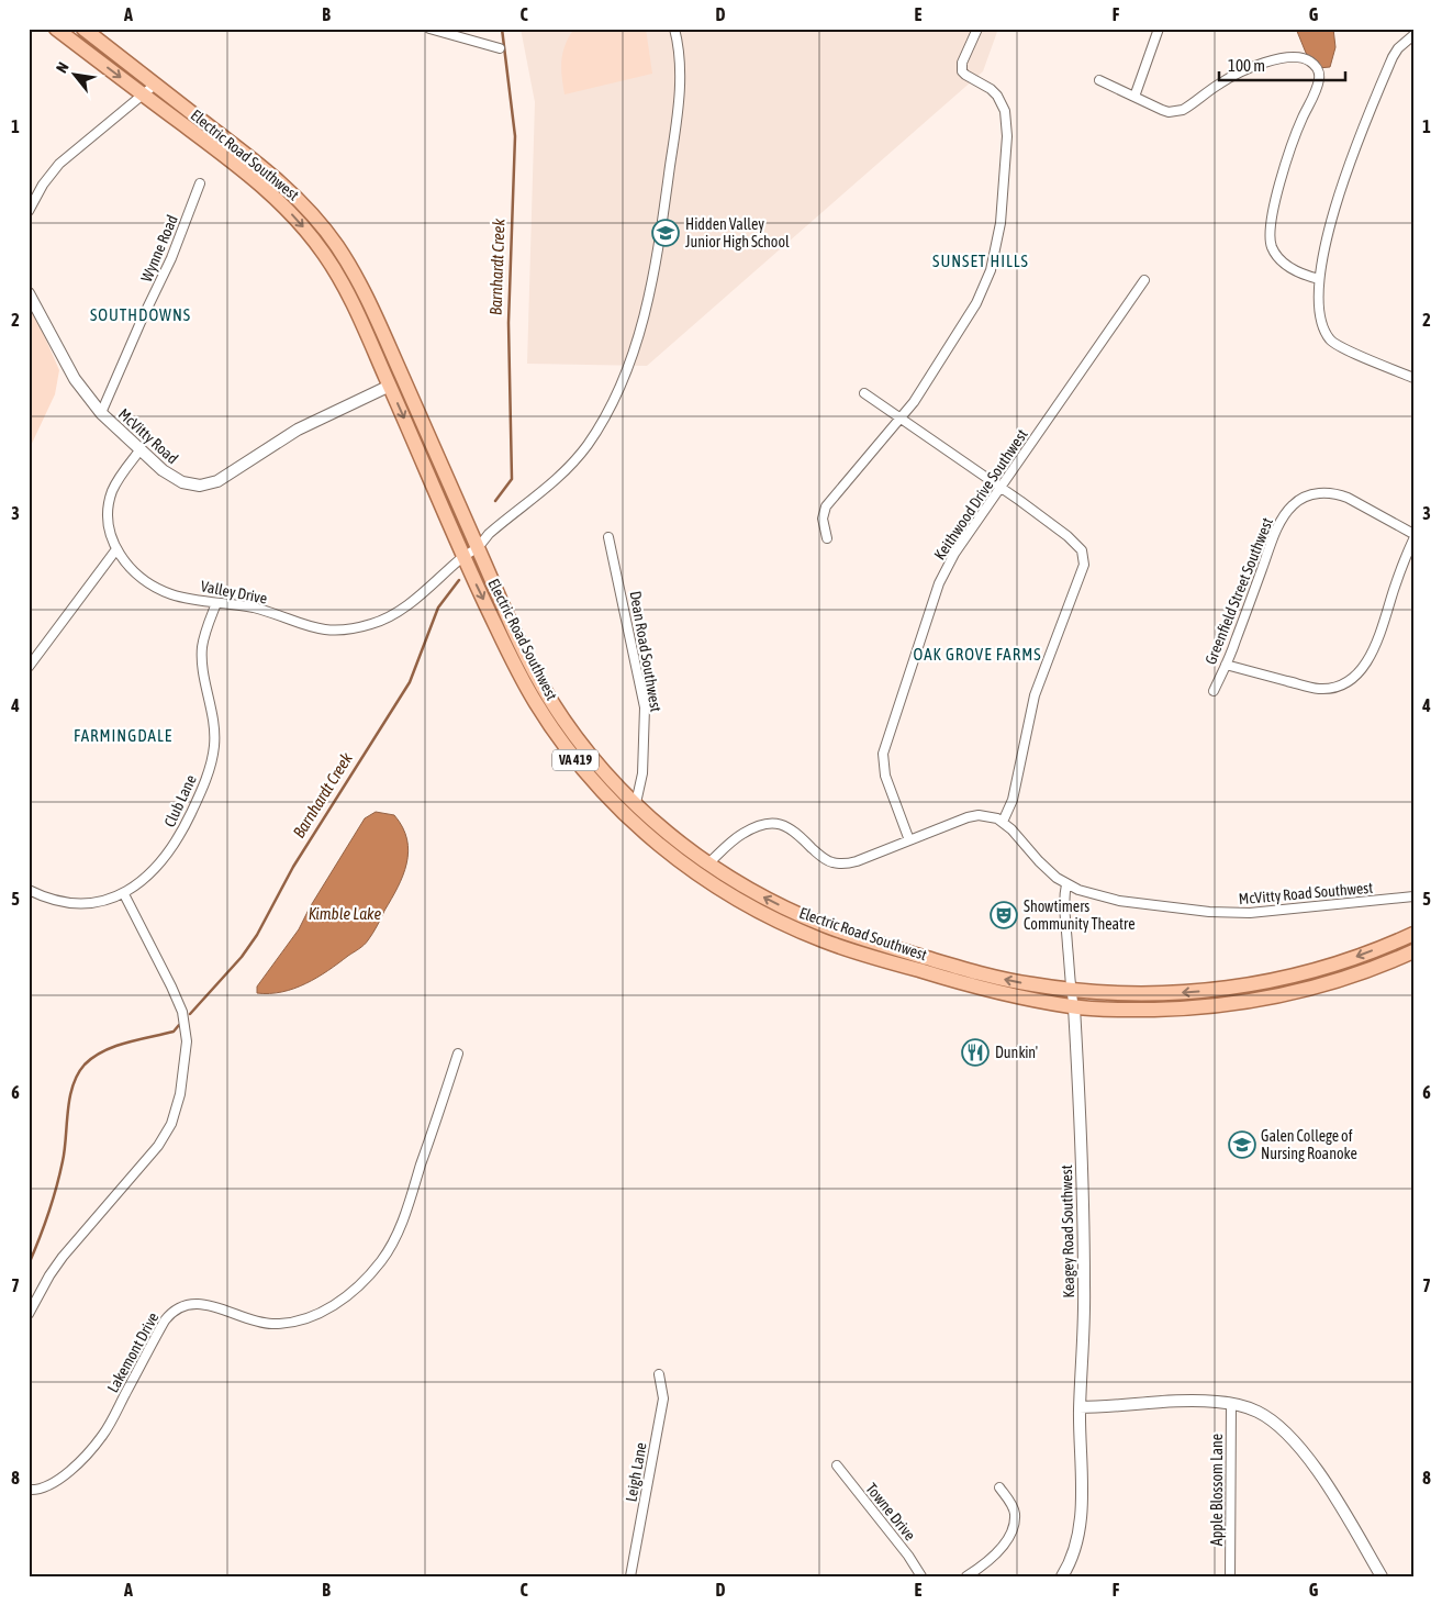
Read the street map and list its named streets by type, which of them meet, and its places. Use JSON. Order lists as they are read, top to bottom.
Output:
{
  "streets": {
    "main road": ["Electric Road Southwest", "VA 419"],
    "street": [
      "Wynne Road",
      "McVitty Road",
      "Keithwood Drive Southwest",
      "Greenfield Street Southwest",
      "Valley Drive",
      "Dean Road Southwest",
      "Club Lane",
      "McVitty Road Southwest",
      "Keagey Road Southwest",
      "Lakemont Drive",
      "Leigh Lane",
      "Apple Blossom Lane",
      "Towne Drive"
    ]
  },
  "crossings": [
    ["Electric Road Southwest", "McVitty Road"],
    ["Electric Road Southwest", "Valley Drive"],
    ["Electric Road Southwest", "Dean Road Southwest"],
    ["Electric Road Southwest", "Keagey Road Southwest"],
    ["Wynne Road", "McVitty Road"],
    ["McVitty Road", "Valley Drive"],
    ["Valley Drive", "Club Lane"],
    ["McVitty Road Southwest", "Keagey Road Southwest"]
  ],
  "districts": [
    "SUNSET HILLS",
    "SOUTHDOWNS",
    "OAK GROVE FARMS",
    "FARMINGDALE"
  ],
  "water": ["Barnhardt Creek", "Kimble Lake"],
  "places": {
    "school or university": ["Hidden Valley Junior High School", "Galen College of Nursing Roanoke"],
    "theatre": ["Showtimers Community Theatre"],
    "restaurant": ["Dunkin'"]
  },
  "scale_bar": "100 m",
  "north": "top left",
  "grid": {
    "columns": [
      "A",
      "B",
      "C",
      "D",
      "E",
      "F",
      "G"
    ],
    "rows": [
      "1",
      "2",
      "3",
      "4",
      "5",
      "6",
      "7",
      "8"
    ]
  }
}
